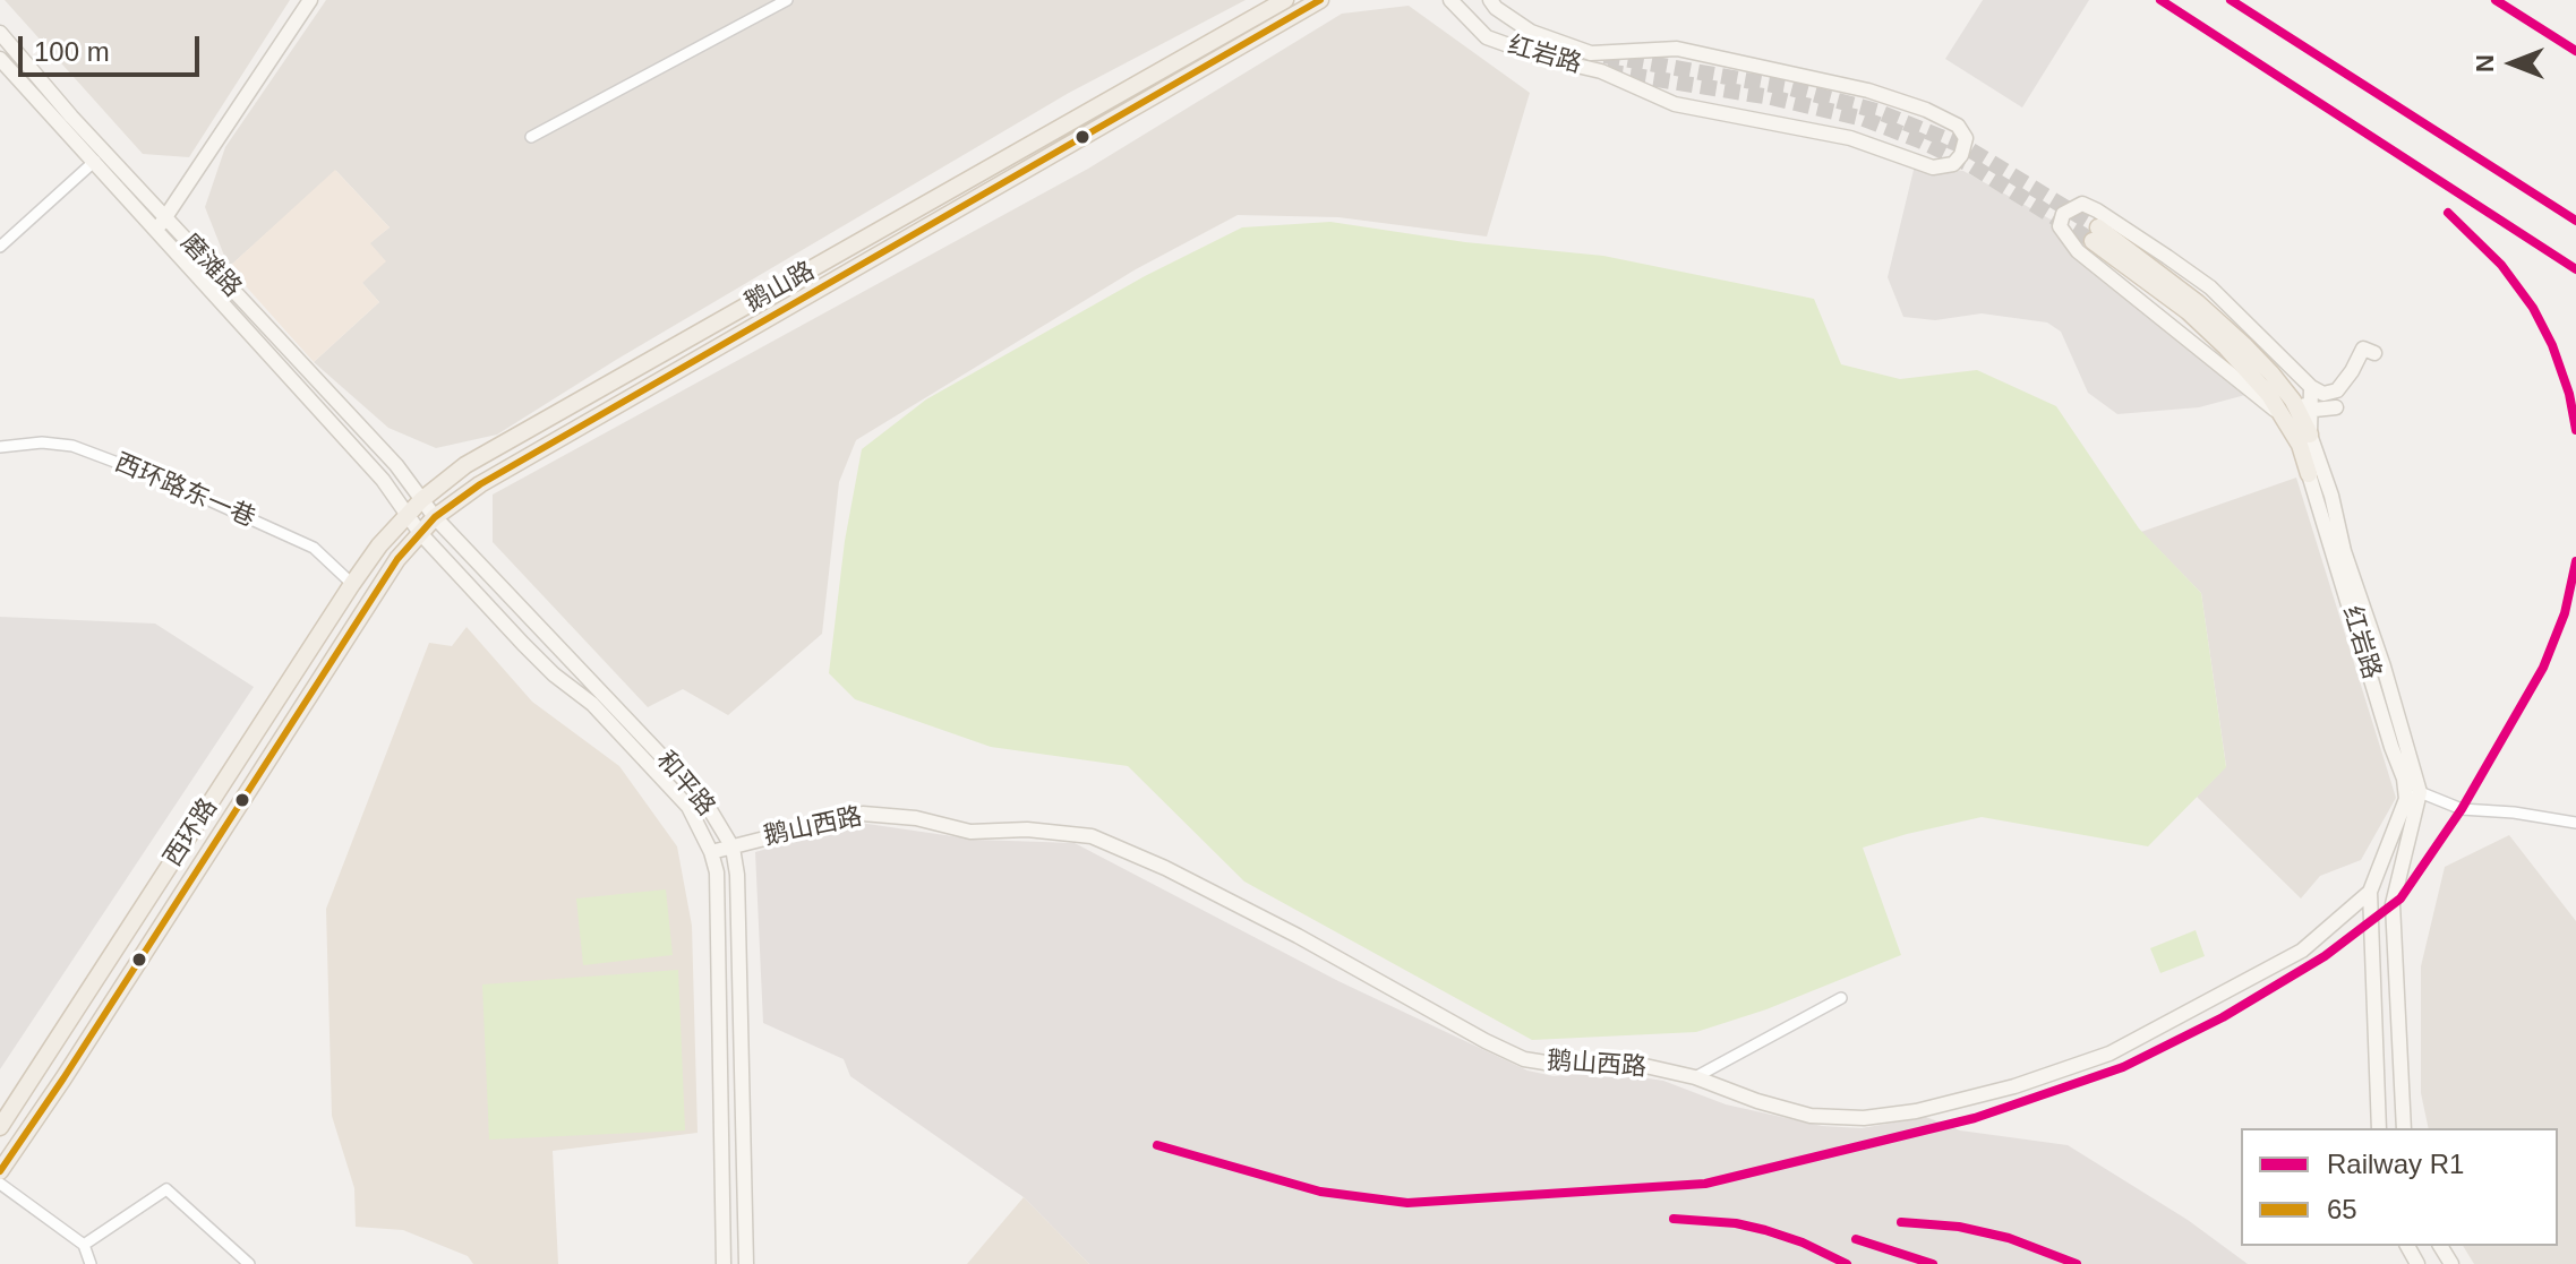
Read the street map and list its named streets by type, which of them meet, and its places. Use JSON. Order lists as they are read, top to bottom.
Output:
{
  "streets": {
    "main road": ["红岩路", "鹅山路", "西环路"],
    "street": [
      "磨滩路",
      "西环路东一巷",
      "和平路",
      "鹅山西路"
    ]
  },
  "crossings": [
    ["磨滩路", "鹅山路"],
    ["磨滩路", "和平路"],
    ["磨滩路", "西环路"],
    ["鹅山路", "和平路"],
    ["鹅山路", "西环路"],
    ["西环路东一巷", "西环路"],
    ["和平路", "鹅山西路"],
    ["和平路", "西环路"]
  ],
  "lines": ["rail line R1", "transit line 65"],
  "legend": ["Railway R1", "65"],
  "scale_bar": "100 m",
  "north": "left"
}
